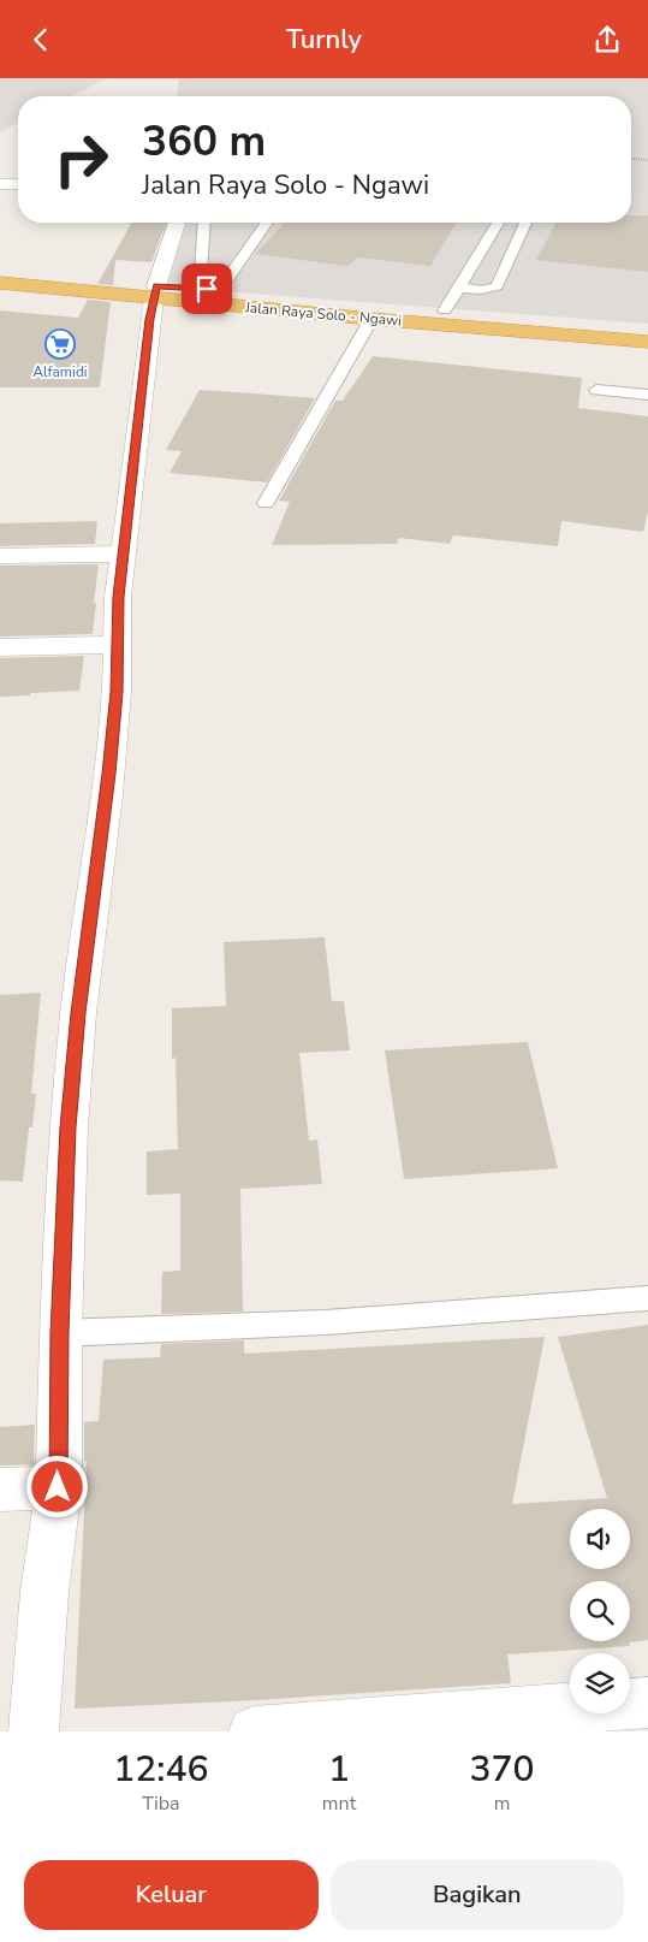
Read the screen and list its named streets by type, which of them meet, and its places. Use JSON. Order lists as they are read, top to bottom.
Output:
{
  "streets": {
    "highway": ["Jalan Raya Solo - Ngawi"]
  },
  "places": {
    "supermarket": ["Alfamidi"]
  },
  "page": {
    "header": "Turnly",
    "turn": ["360 m", "Jalan Raya Solo - Ngawi"],
    "eta": [
      "12:46",
      "Tiba",
      "1",
      "mnt",
      "370",
      "m"
    ],
    "buttons": ["Keluar", "Bagikan"]
  }
}
